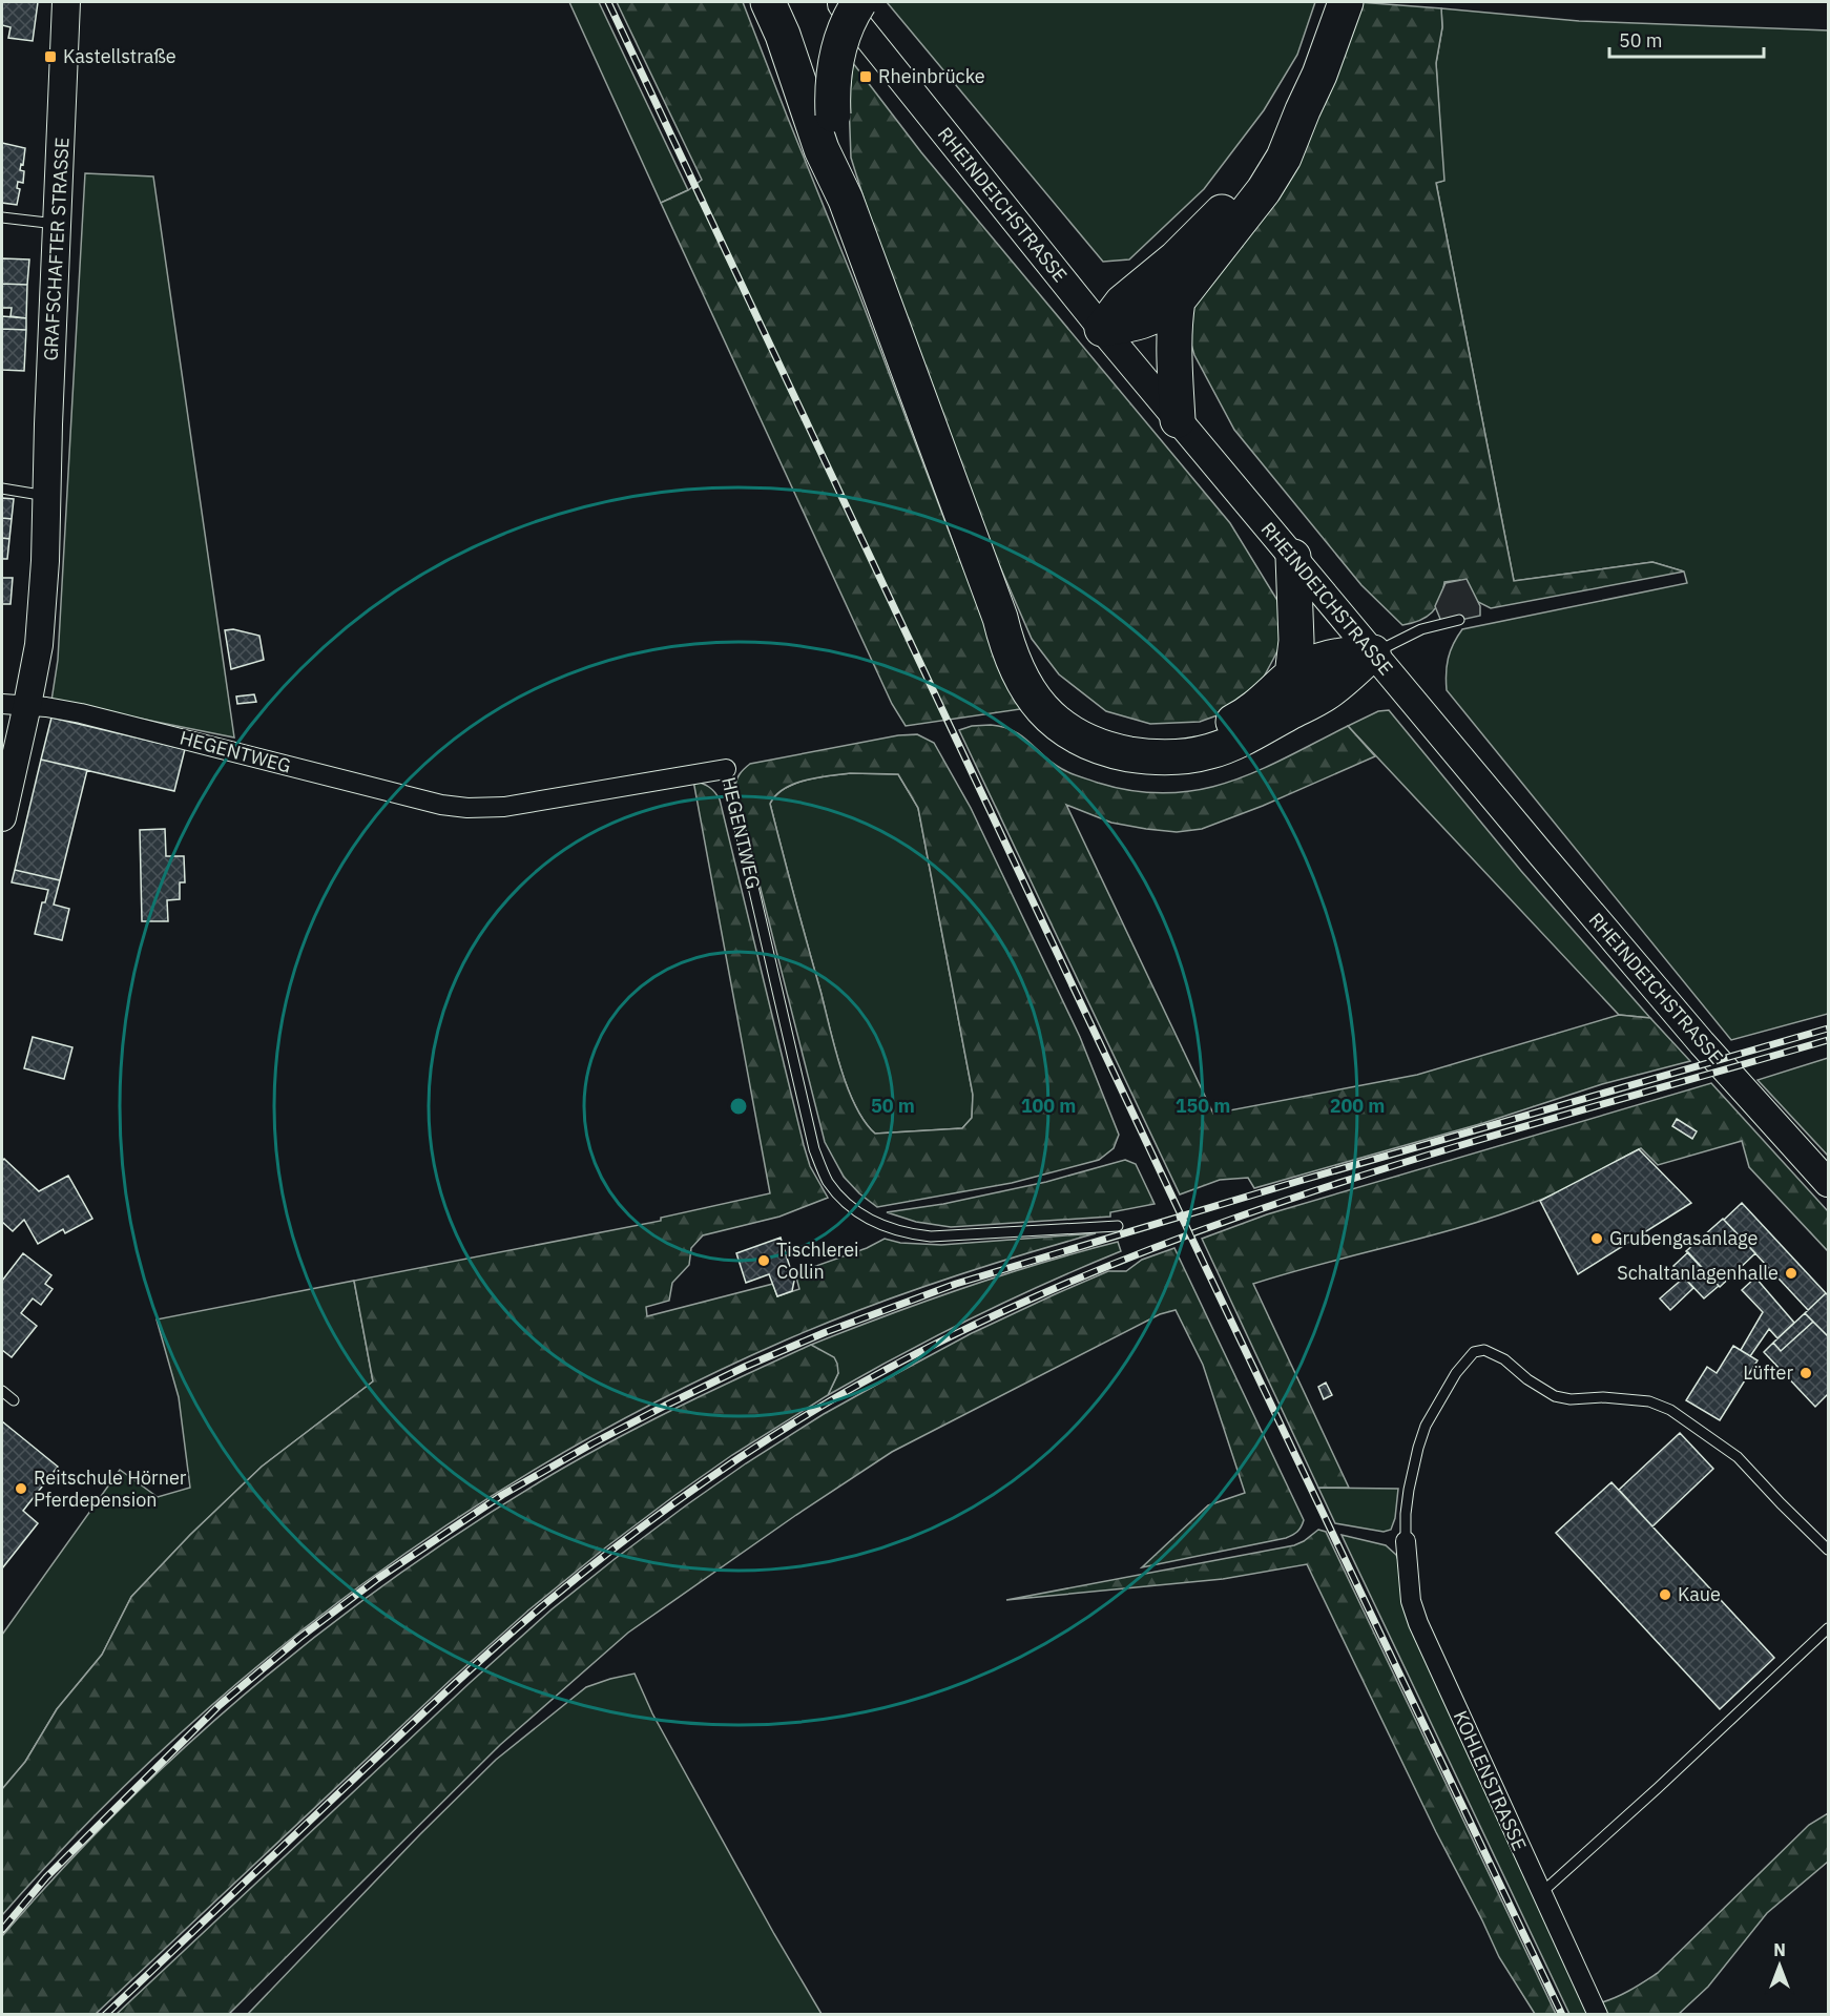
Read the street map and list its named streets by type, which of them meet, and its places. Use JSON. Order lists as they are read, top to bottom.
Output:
{
  "streets": {
    "main road": ["RHEINDEICHSTRASSE", "GRAFSCHAFTER STRASSE"],
    "street": ["HEGENTWEG", "KOHLENSTRASSE"]
  },
  "crossings": [
    ["GRAFSCHAFTER STRASSE", "HEGENTWEG"]
  ],
  "places": {
    "transit": ["Kastellstraße", "Rheinbrücke"],
    "other": [
      "Grubengasanlage",
      "Tischlerei Collin",
      "Schaltanlagenhalle",
      "Lüfter",
      "Reitschule Hörner Pferdepension",
      "Kaue"
    ]
  },
  "scale_bar": "50 m",
  "north": "top",
  "rings": [
    "50 m",
    "100 m",
    "150 m",
    "200 m"
  ]
}
